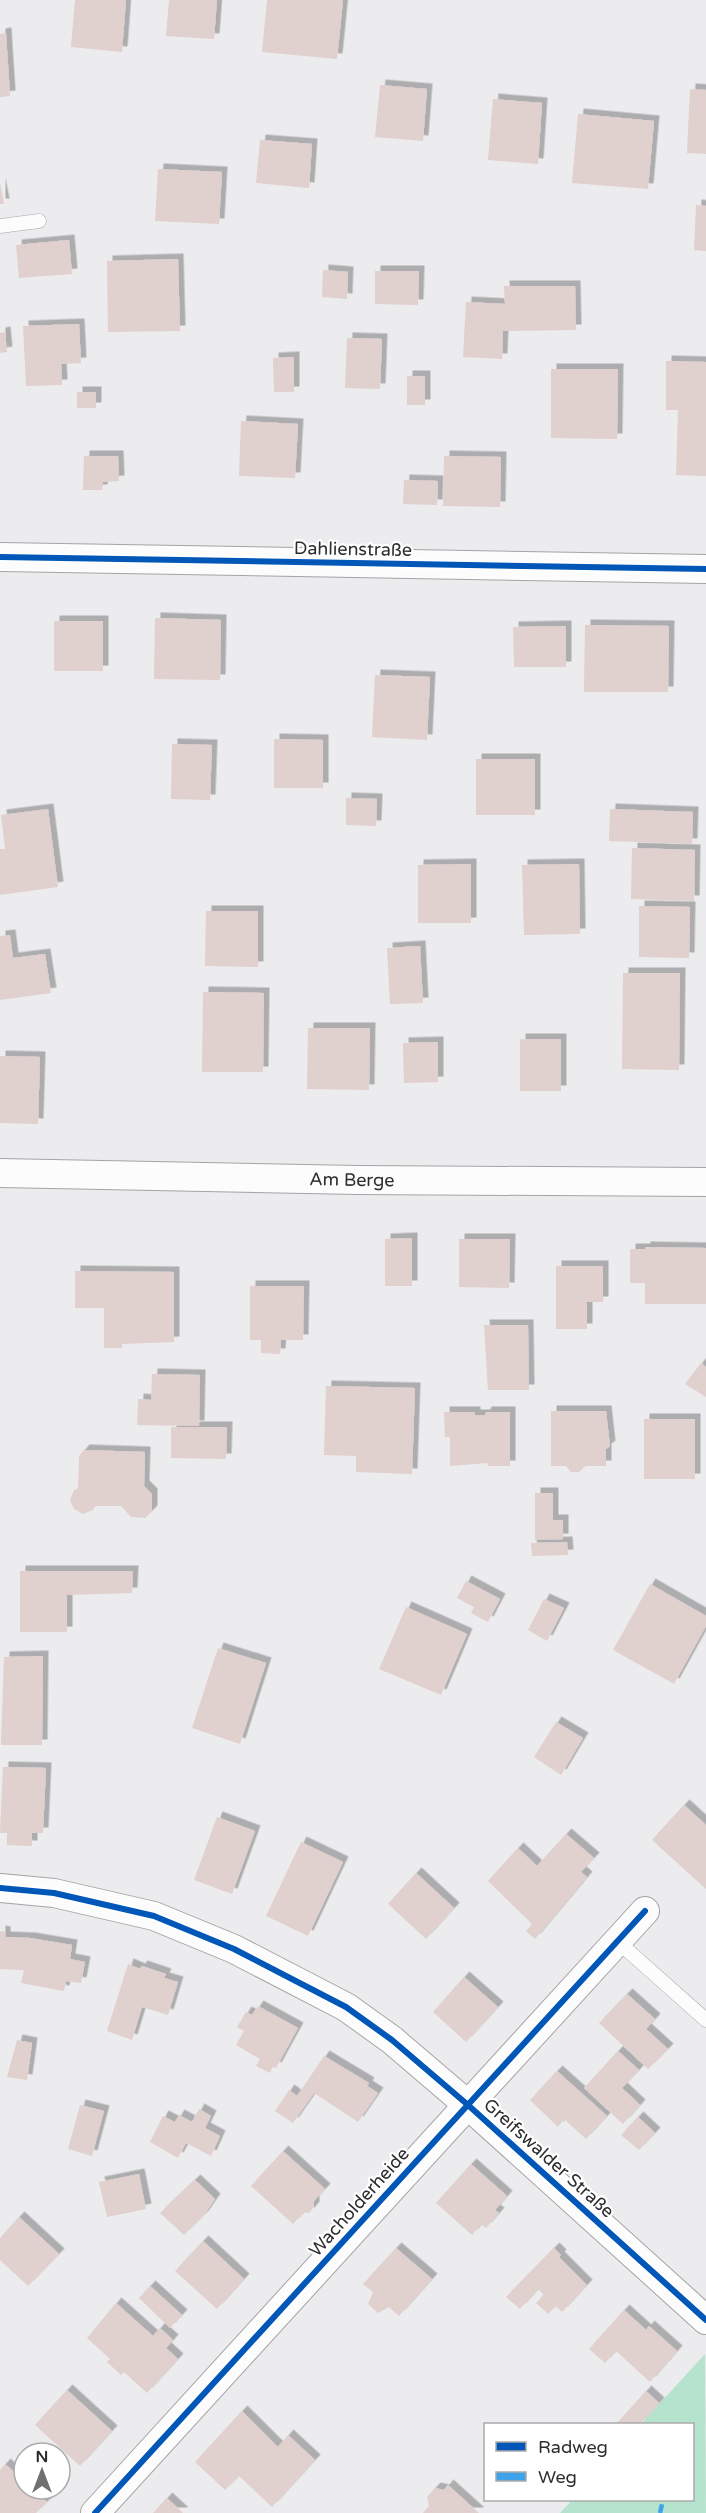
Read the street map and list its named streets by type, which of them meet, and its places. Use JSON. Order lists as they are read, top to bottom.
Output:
{
  "streets": {
    "street": [
      "Dahlienstraße",
      "Am Berge",
      "Greifswalder Straße",
      "Wacholderheide"
    ]
  },
  "crossings": [
    ["Greifswalder Straße", "Wacholderheide"]
  ],
  "legend": ["Radweg", "Weg"],
  "north": "top"
}
